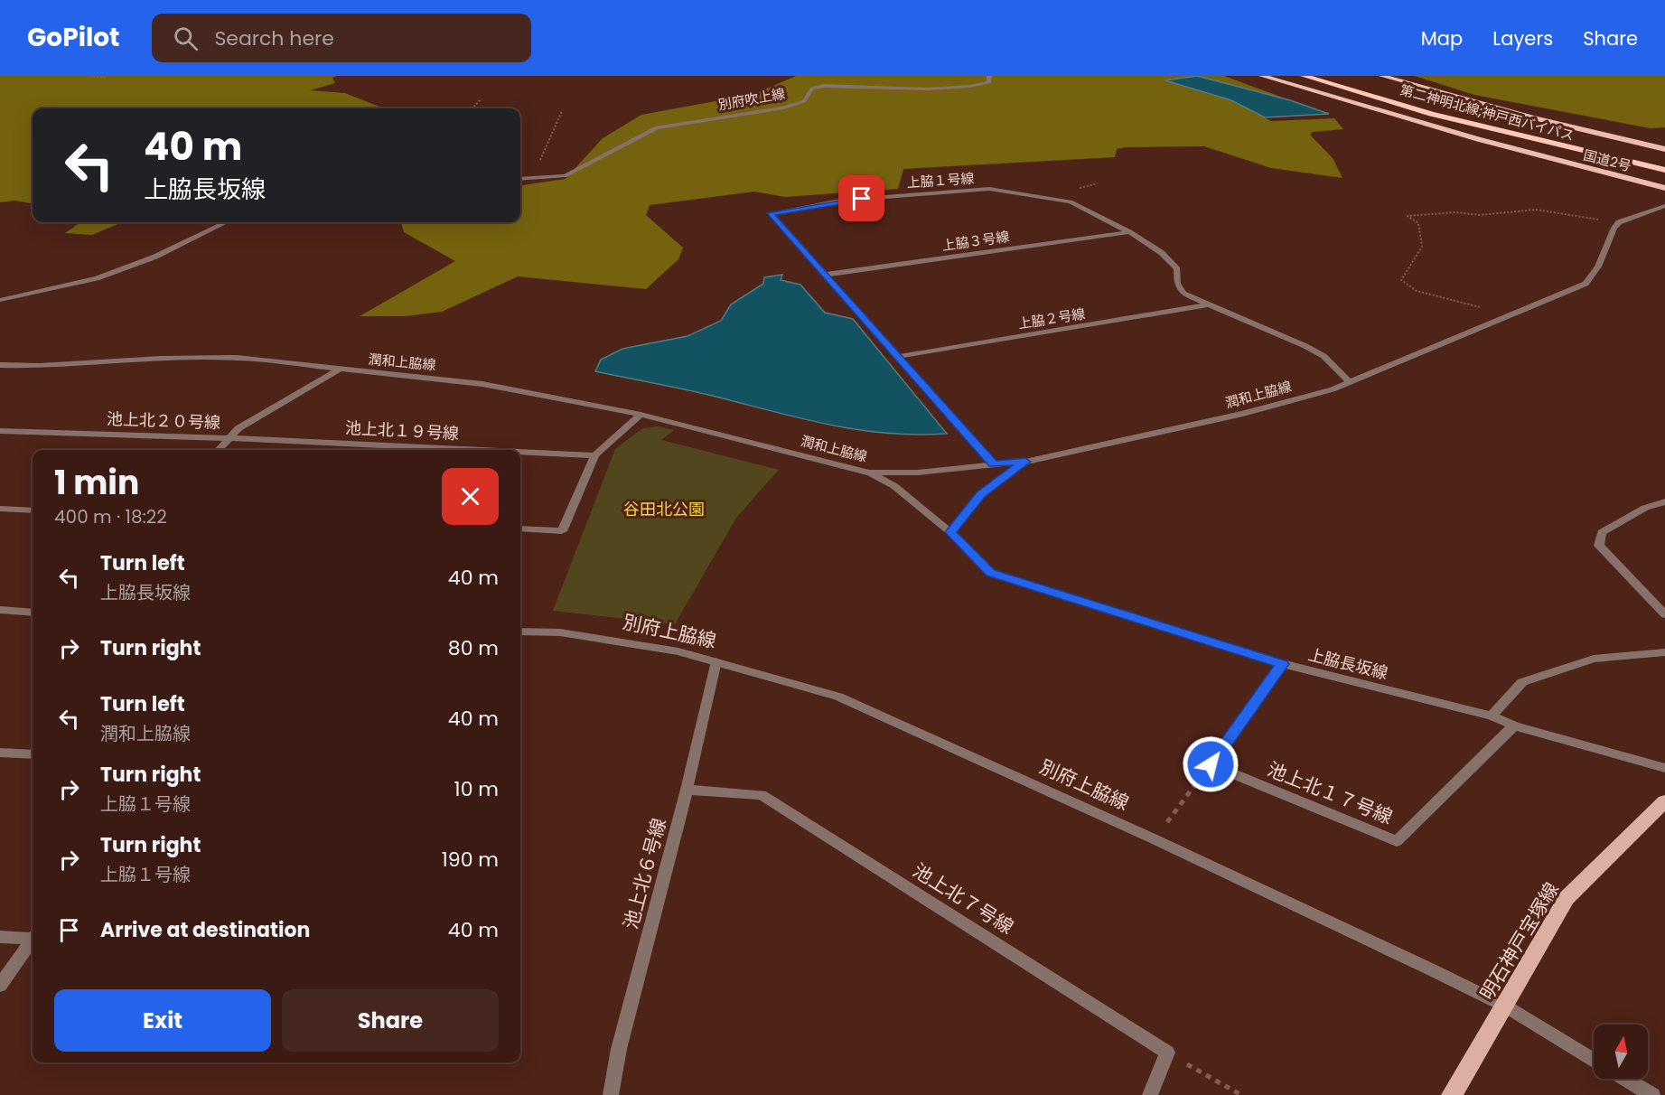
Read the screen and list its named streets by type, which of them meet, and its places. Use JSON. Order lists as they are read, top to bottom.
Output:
{
  "streets": {
    "highway": ["第二神明北線;神戸西バイパス", "国道2号"],
    "main road": ["明石神戸宝塚線"],
    "street": [
      "別府吹上線",
      "上脇１号線",
      "上脇３号線",
      "上脇２号線",
      "潤和上脇線",
      "池上北２０号線",
      "池上北１９号線",
      "別府上脇線",
      "上脇長坂線",
      "池上北１７号線",
      "池上北６号線",
      "池上北７号線"
    ]
  },
  "crossings": [
    ["上脇１号線", "上脇３号線"],
    ["上脇１号線", "上脇２号線"],
    ["上脇１号線", "潤和上脇線"],
    ["潤和上脇線", "池上北２０号線"],
    ["潤和上脇線", "上脇長坂線"],
    ["池上北２０号線", "池上北１９号線"],
    ["別府上脇線", "池上北６号線"],
    ["別府上脇線", "明石神戸宝塚線"],
    ["上脇長坂線", "池上北１７号線"],
    ["池上北６号線", "池上北７号線"]
  ],
  "parks": ["谷田北公園"],
  "north": "top",
  "page": {
    "header": "GoPilot",
    "search": "Search here",
    "nav": ["Map", "Layers", "Share"],
    "turn": ["40 m", "上脇長坂線"],
    "heading": ["1 min", "400 m · 18:22"],
    "list": [
      {
        "name": "Turn left",
        "note": "上脇長坂線",
        "value": "40 m"
      },
      {
        "name": "Turn right",
        "value": "80 m"
      },
      {
        "name": "Turn left",
        "note": "潤和上脇線",
        "value": "40 m"
      },
      {
        "name": "Turn right",
        "note": "上脇１号線",
        "value": "10 m"
      },
      {
        "name": "Turn right",
        "note": "上脇１号線",
        "value": "190 m"
      },
      {
        "name": "Arrive at destination",
        "value": "40 m"
      }
    ],
    "buttons": ["Exit", "Share"]
  }
}
